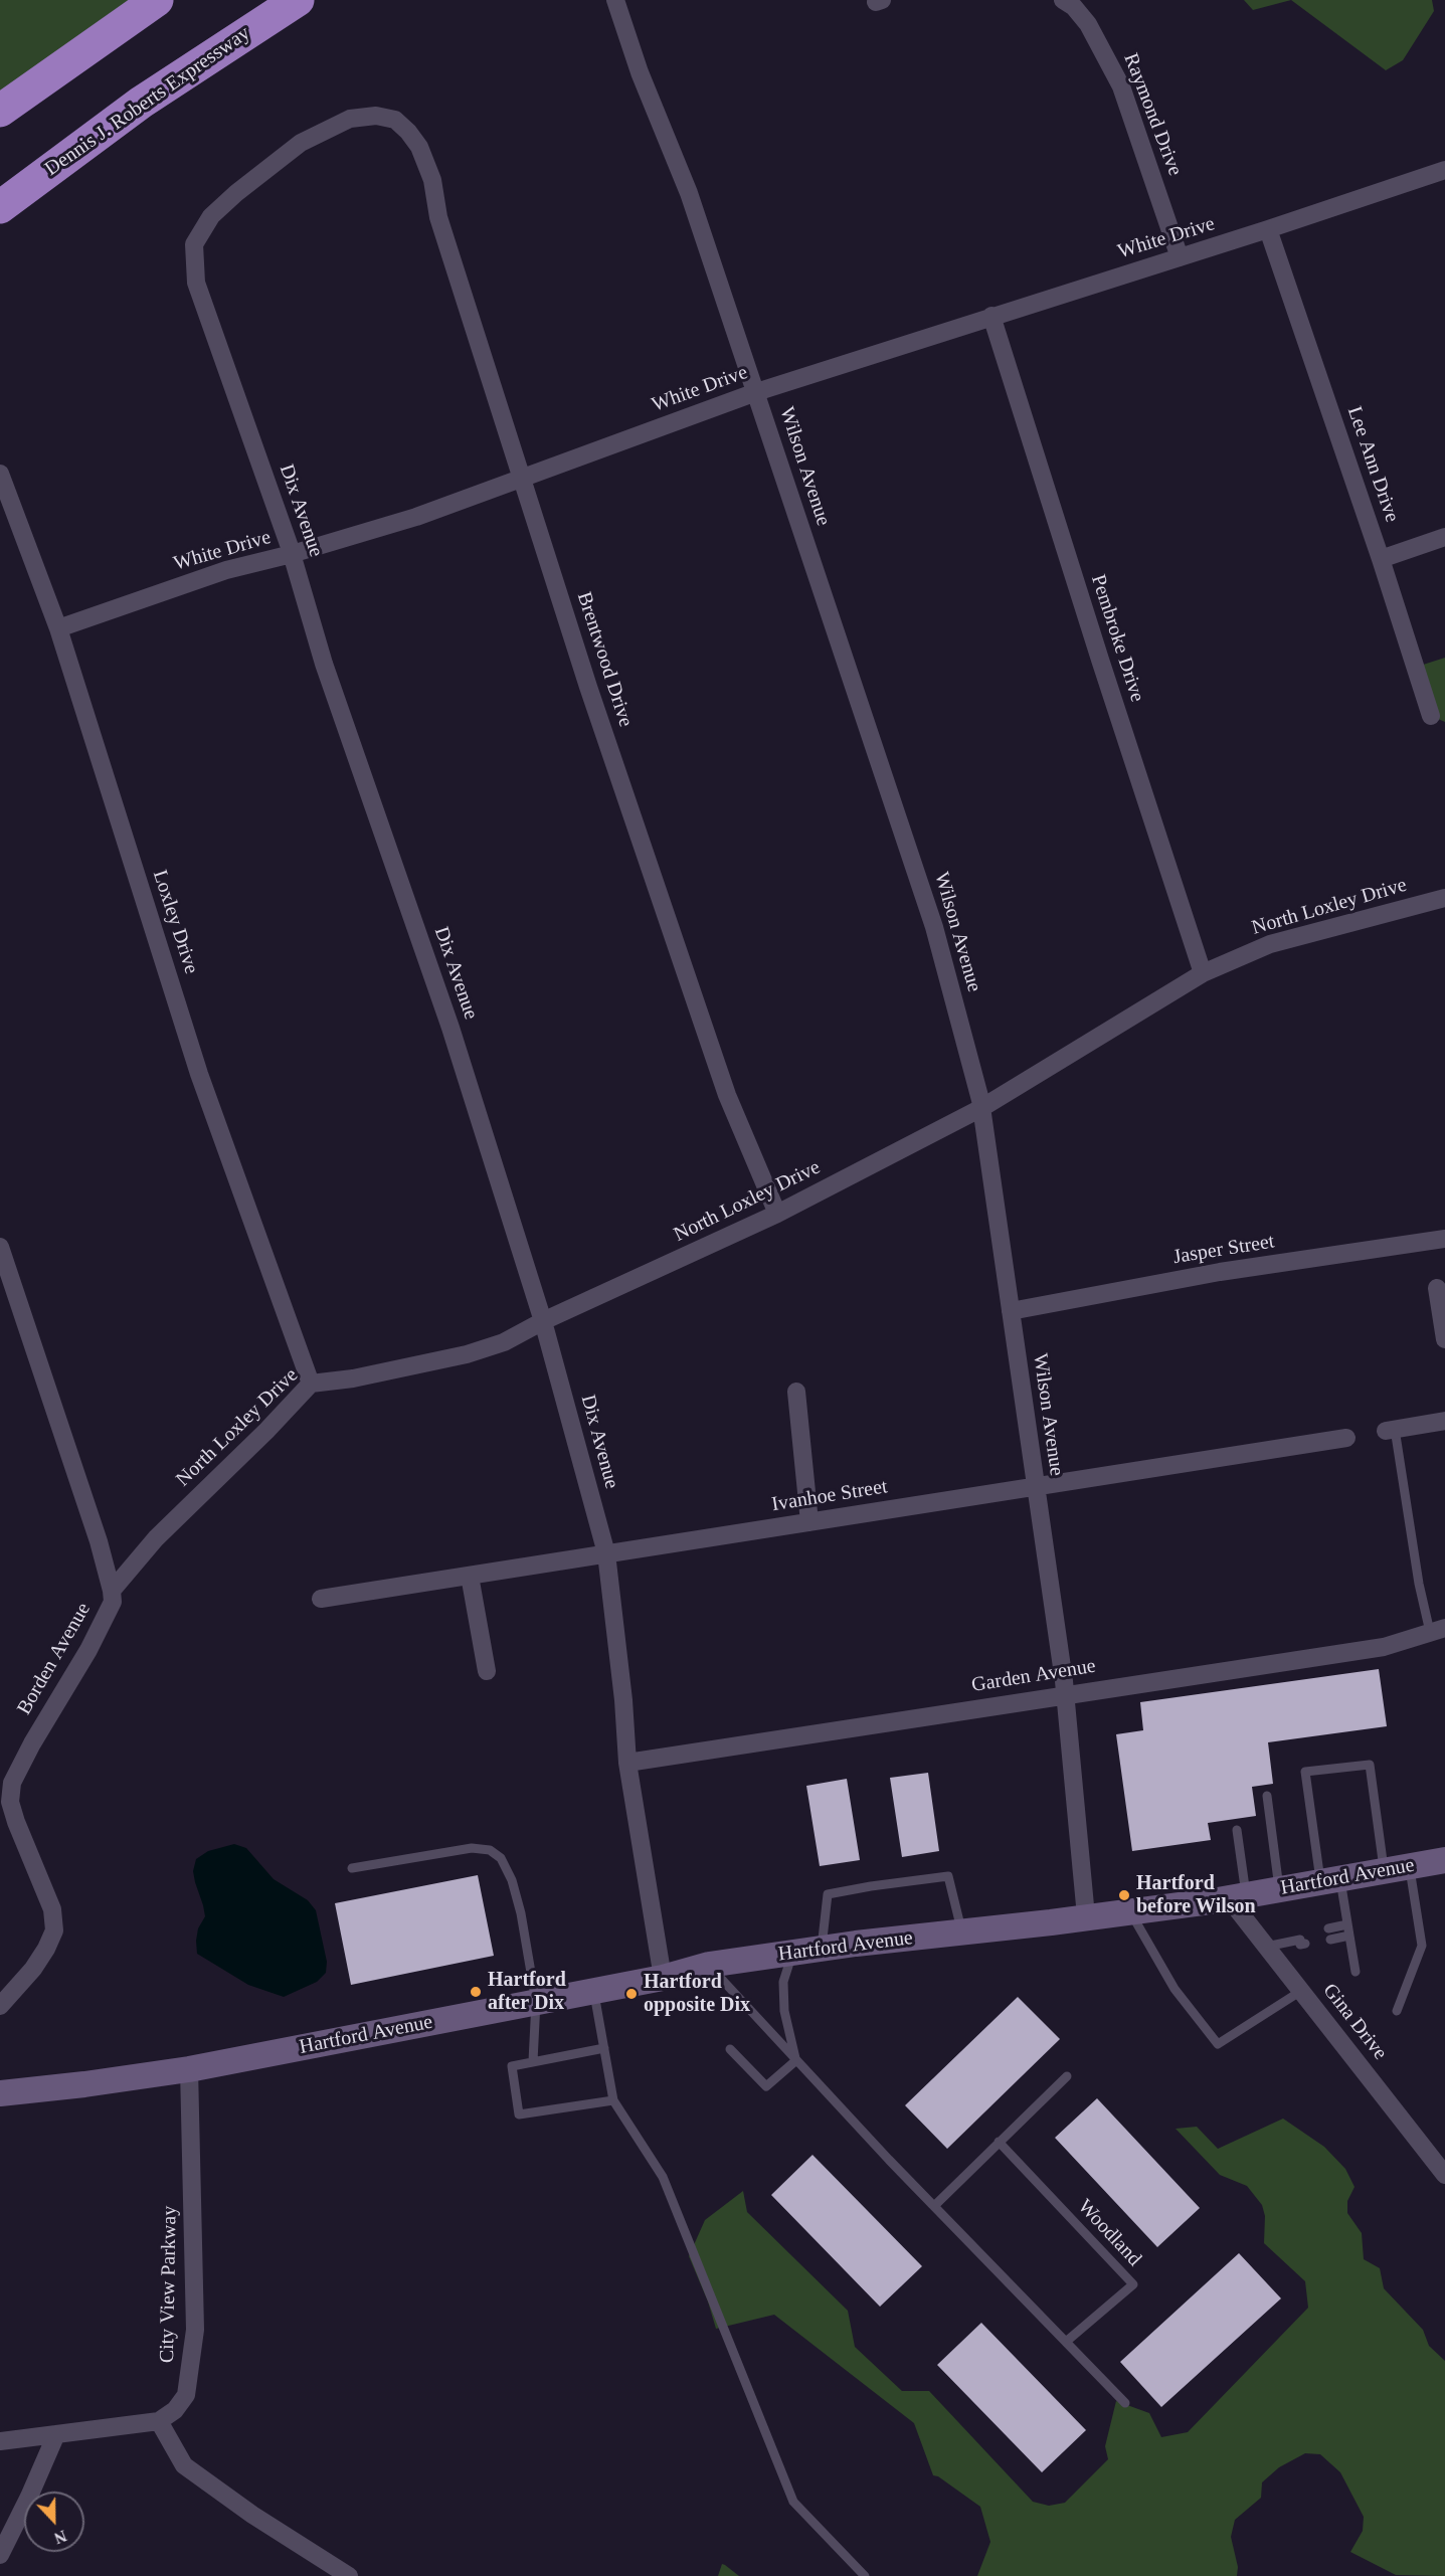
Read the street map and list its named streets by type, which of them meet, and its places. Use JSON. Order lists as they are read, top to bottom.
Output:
{
  "streets": {
    "highway": ["Dennis J. Roberts Expressway"],
    "main road": ["Hartford Avenue"],
    "street": [
      "Raymond Drive",
      "White Drive",
      "Lee Ann Drive",
      "Wilson Avenue",
      "Dix Avenue",
      "Pembroke Drive",
      "Brentwood Drive",
      "North Loxley Drive",
      "Loxley Drive",
      "Jasper Street",
      "Ivanhoe Street",
      "Borden Avenue",
      "Garden Avenue",
      "Gina Drive",
      "City View Parkway"
    ],
    "lane": ["Woodland"]
  },
  "crossings": [
    ["Raymond Drive", "White Drive"],
    ["White Drive", "Lee Ann Drive"],
    ["White Drive", "Wilson Avenue"],
    ["White Drive", "Dix Avenue"],
    ["White Drive", "Pembroke Drive"],
    ["White Drive", "Brentwood Drive"],
    ["White Drive", "Loxley Drive"],
    ["Wilson Avenue", "North Loxley Drive"],
    ["Wilson Avenue", "Jasper Street"],
    ["Wilson Avenue", "Ivanhoe Street"],
    ["Wilson Avenue", "Garden Avenue"],
    ["Wilson Avenue", "Hartford Avenue"],
    ["Dix Avenue", "Brentwood Drive"],
    ["Dix Avenue", "North Loxley Drive"],
    ["Dix Avenue", "Ivanhoe Street"],
    ["Dix Avenue", "Garden Avenue"],
    ["Dix Avenue", "Hartford Avenue"],
    ["Pembroke Drive", "North Loxley Drive"],
    ["Brentwood Drive", "North Loxley Drive"],
    ["North Loxley Drive", "Loxley Drive"],
    ["North Loxley Drive", "Borden Avenue"],
    ["Hartford Avenue", "Gina Drive"],
    ["Hartford Avenue", "City View Parkway"]
  ],
  "places": ["Hartford before Wilson", "Hartford after Dix", "Hartford opposite Dix"],
  "north": "bottom"
}
